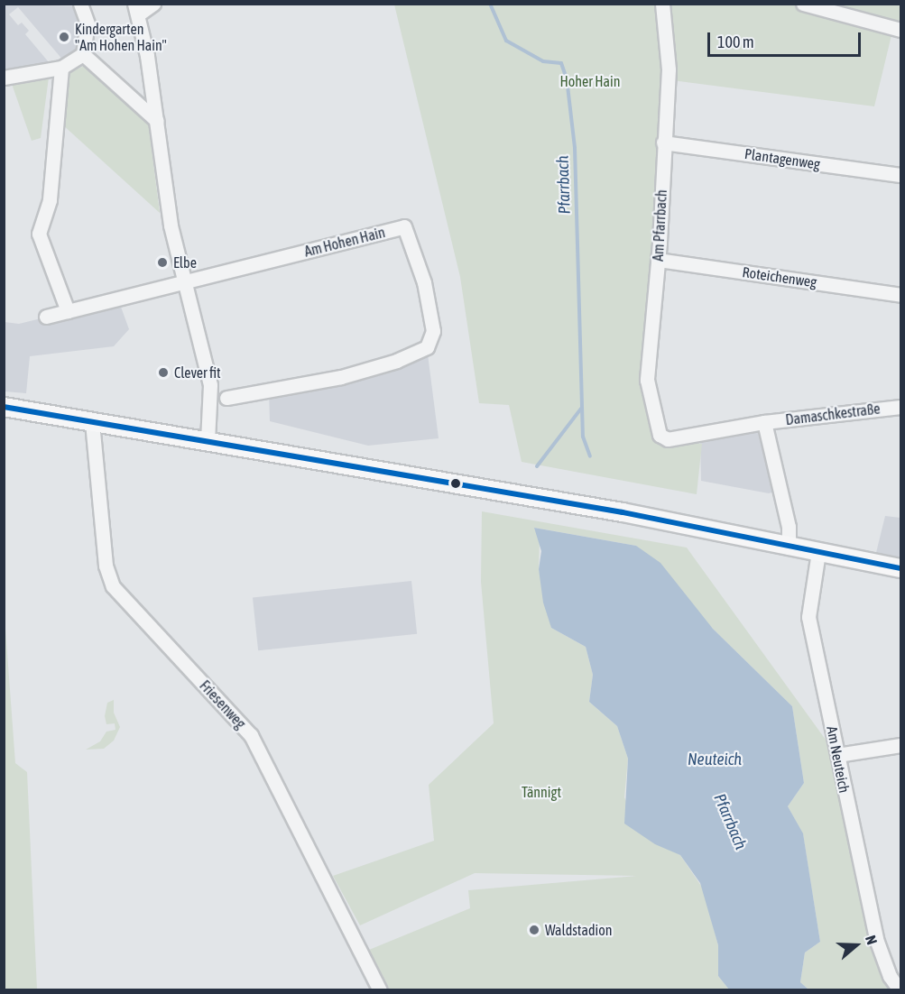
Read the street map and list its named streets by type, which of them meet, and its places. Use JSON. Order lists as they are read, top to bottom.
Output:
{
  "streets": {
    "street": [
      "Plantagenweg",
      "Am Pfarrbach",
      "Am Hohen Hain",
      "Roteichenweg",
      "Damaschkestraße",
      "Friesenweg",
      "Am Neuteich"
    ]
  },
  "crossings": [
    ["Plantagenweg", "Am Pfarrbach"],
    ["Am Pfarrbach", "Roteichenweg"],
    ["Am Pfarrbach", "Damaschkestraße"]
  ],
  "water": ["Pfarrbach", "Neuteich"],
  "parks": ["Hoher Hain", "Tännigt"],
  "places": [
    "Kindergarten \"Am Hohen Hain\"",
    "Elbe",
    "Clever fit",
    "Waldstadion"
  ],
  "scale_bar": "100 m",
  "north": "right"
}
